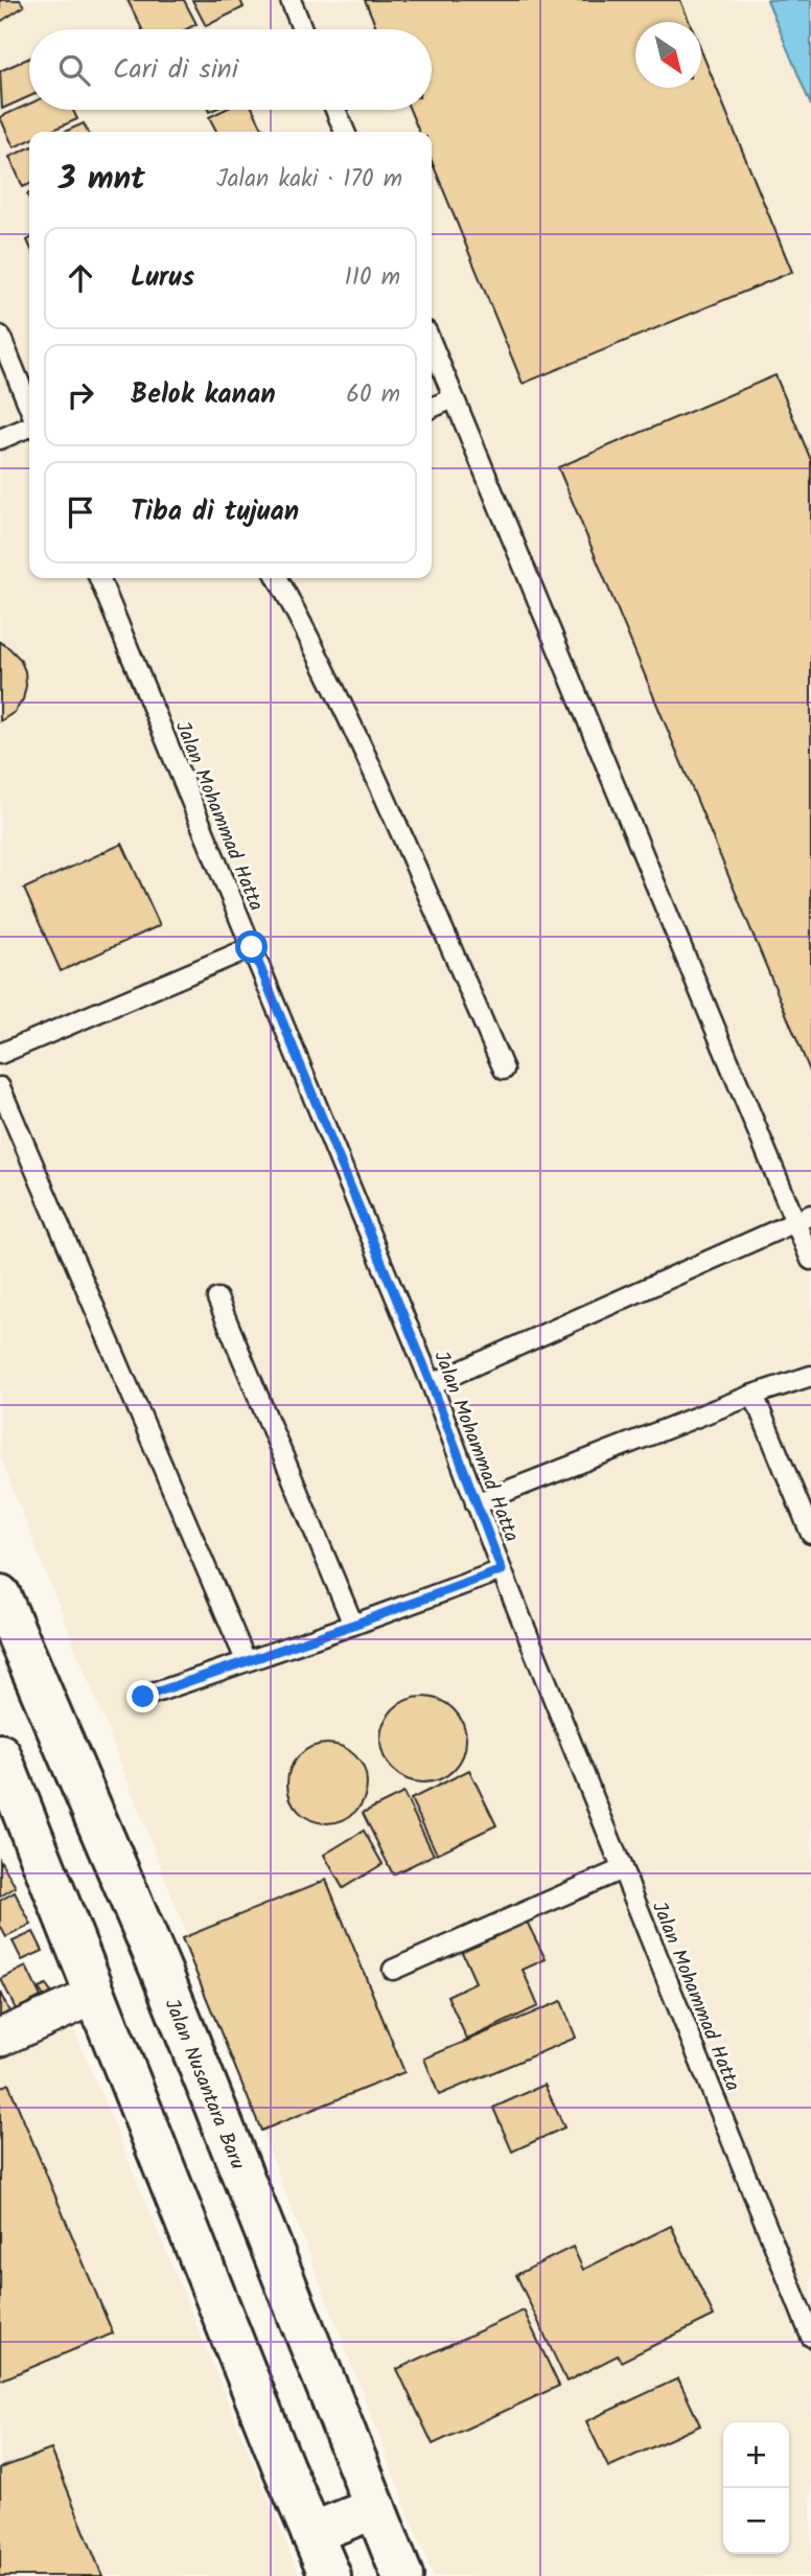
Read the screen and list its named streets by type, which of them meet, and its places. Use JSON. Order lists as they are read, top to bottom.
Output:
{
  "streets": {
    "highway": ["Jalan Nusantara Baru"],
    "lane": ["Jalan Mohammad Hatta"]
  },
  "north": "bottom right",
  "page": {
    "search": "Cari di sini",
    "heading": ["3 mnt", "Jalan kaki · 170 m"],
    "list": [
      ["Lurus", "110 m"],
      ["Belok kanan", "60 m"],
      "Tiba di tujuan"
    ],
    "map_buttons": ["+", "−"]
  }
}
